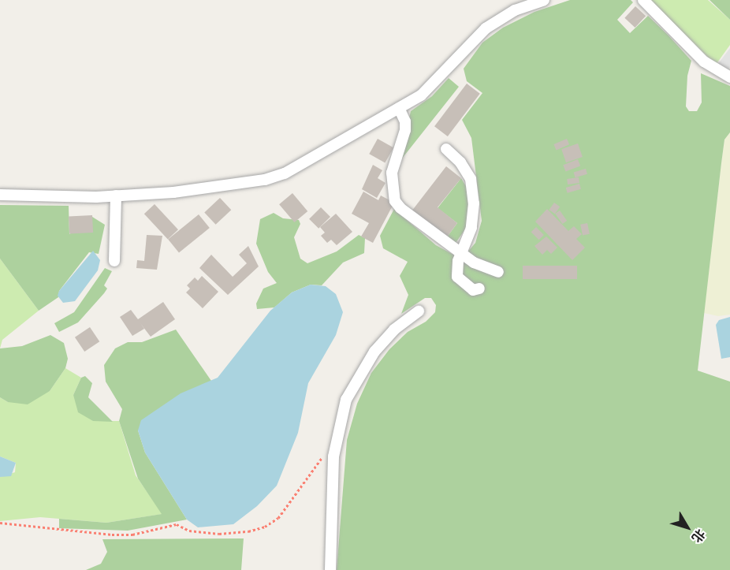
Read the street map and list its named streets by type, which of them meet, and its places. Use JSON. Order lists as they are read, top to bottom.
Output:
{
  "north": "bottom right"
}
